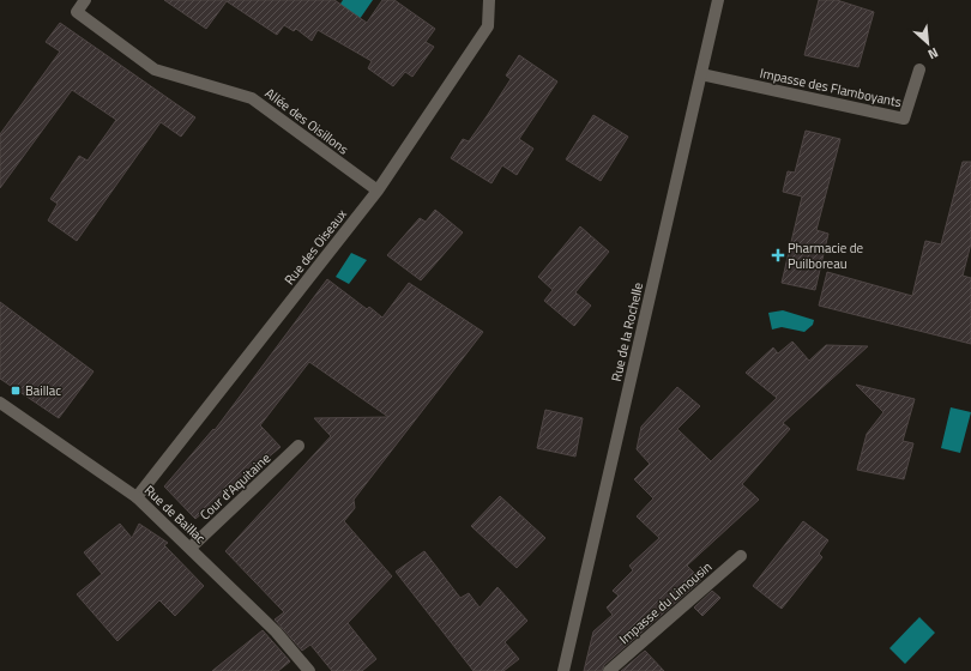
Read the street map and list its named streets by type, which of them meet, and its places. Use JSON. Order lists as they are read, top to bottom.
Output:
{
  "streets": {
    "street": [
      "Impasse des Flamboyants",
      "Allée des Oisillons",
      "Rue des Oiseaux",
      "Rue de la Rochelle",
      "Cour d'Aquitaine",
      "Rue de Baillac",
      "Impasse du Limousin"
    ]
  },
  "crossings": [
    ["Impasse des Flamboyants", "Rue de la Rochelle"],
    ["Allée des Oisillons", "Rue des Oiseaux"],
    ["Rue des Oiseaux", "Rue de Baillac"],
    ["Cour d'Aquitaine", "Rue de Baillac"]
  ],
  "places": {
    "health": ["Pharmacie de Puilboreau"],
    "transit": ["Baillac"]
  },
  "north": "bottom right"
}
